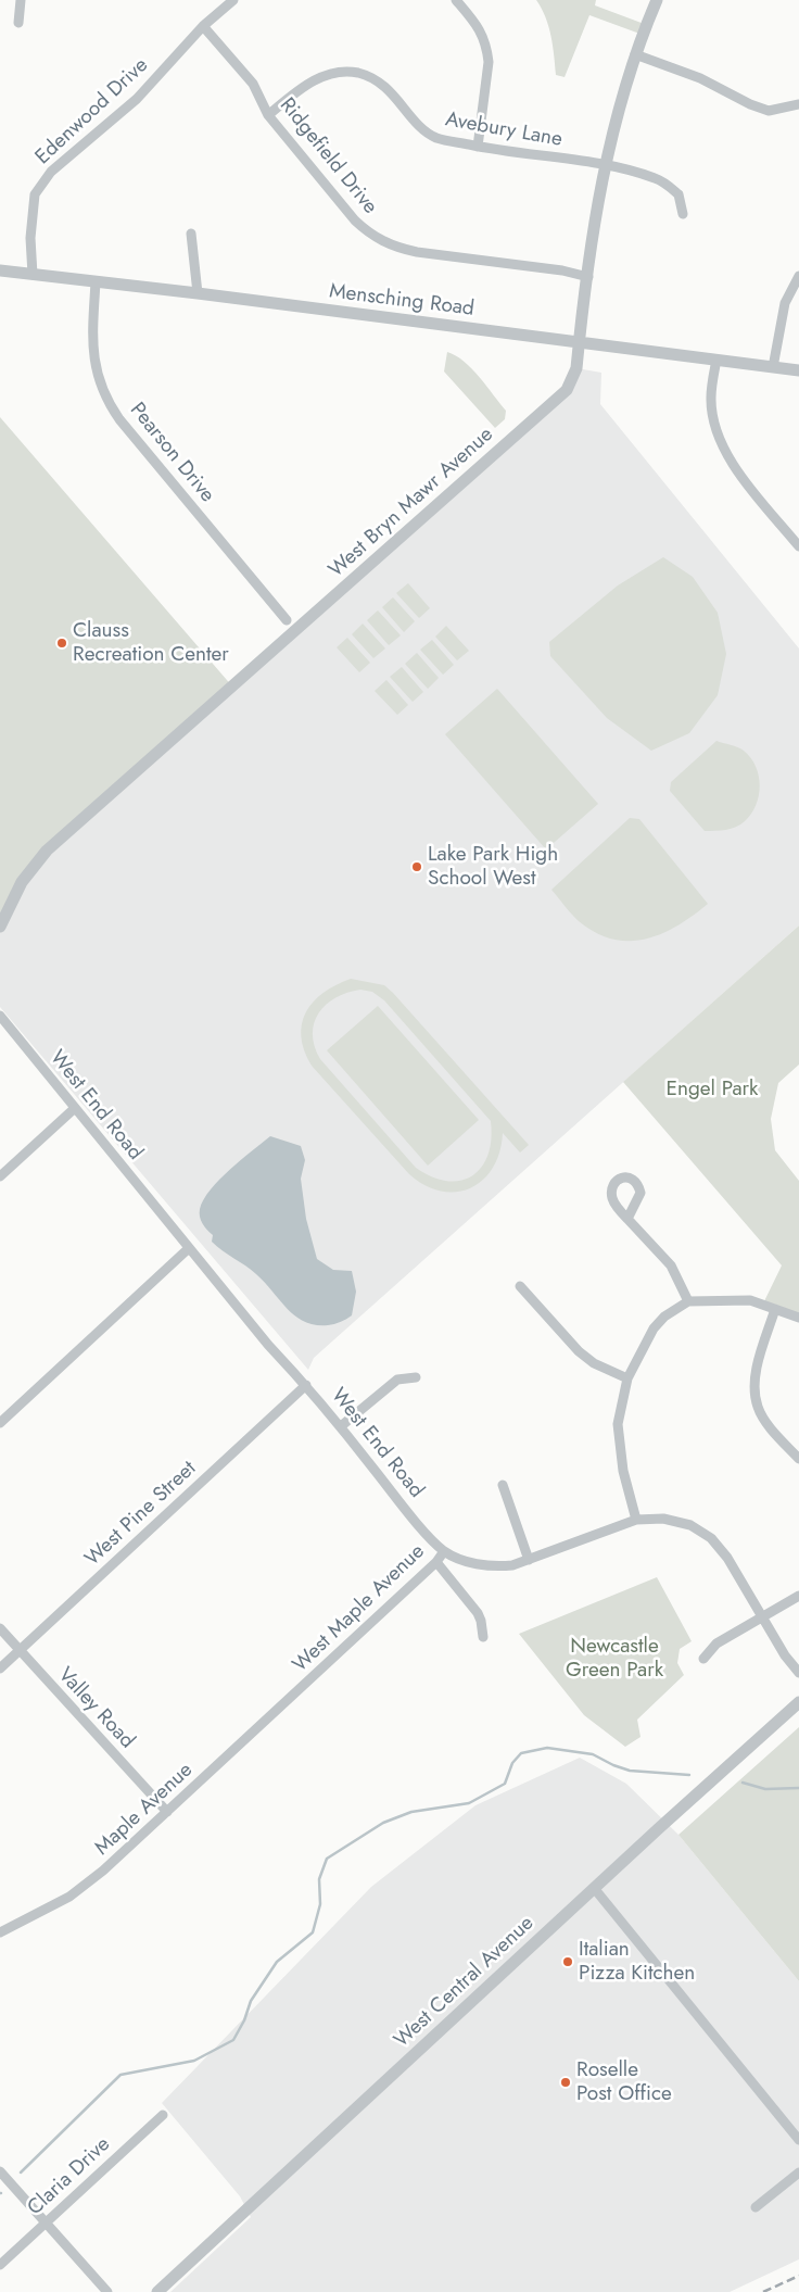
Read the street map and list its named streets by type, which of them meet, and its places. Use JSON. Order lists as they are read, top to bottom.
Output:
{
  "streets": {
    "street": [
      "Edenwood Drive",
      "Avebury Lane",
      "Ridgefield Drive",
      "Mensching Road",
      "Pearson Drive",
      "West Bryn Mawr Avenue",
      "West End Road",
      "West Pine Street",
      "West Maple Avenue",
      "Valley Road",
      "Maple Avenue",
      "West Central Avenue",
      "Claria Drive"
    ]
  },
  "crossings": [
    ["Edenwood Drive", "Ridgefield Drive"],
    ["Edenwood Drive", "Mensching Road"],
    ["Avebury Lane", "Ridgefield Drive"],
    ["Avebury Lane", "West Bryn Mawr Avenue"],
    ["Ridgefield Drive", "West Bryn Mawr Avenue"],
    ["Mensching Road", "Pearson Drive"],
    ["Mensching Road", "West Bryn Mawr Avenue"],
    ["West End Road", "West Pine Street"],
    ["West End Road", "West Maple Avenue"],
    ["West Pine Street", "Valley Road"],
    ["West Maple Avenue", "Maple Avenue"],
    ["Valley Road", "Maple Avenue"]
  ],
  "parks": ["Engel Park", "Newcastle Green Park"],
  "places": [
    "Clauss Recreation Center",
    "Lake Park High School West",
    "Italian Pizza Kitchen",
    "Roselle Post Office"
  ]
}
